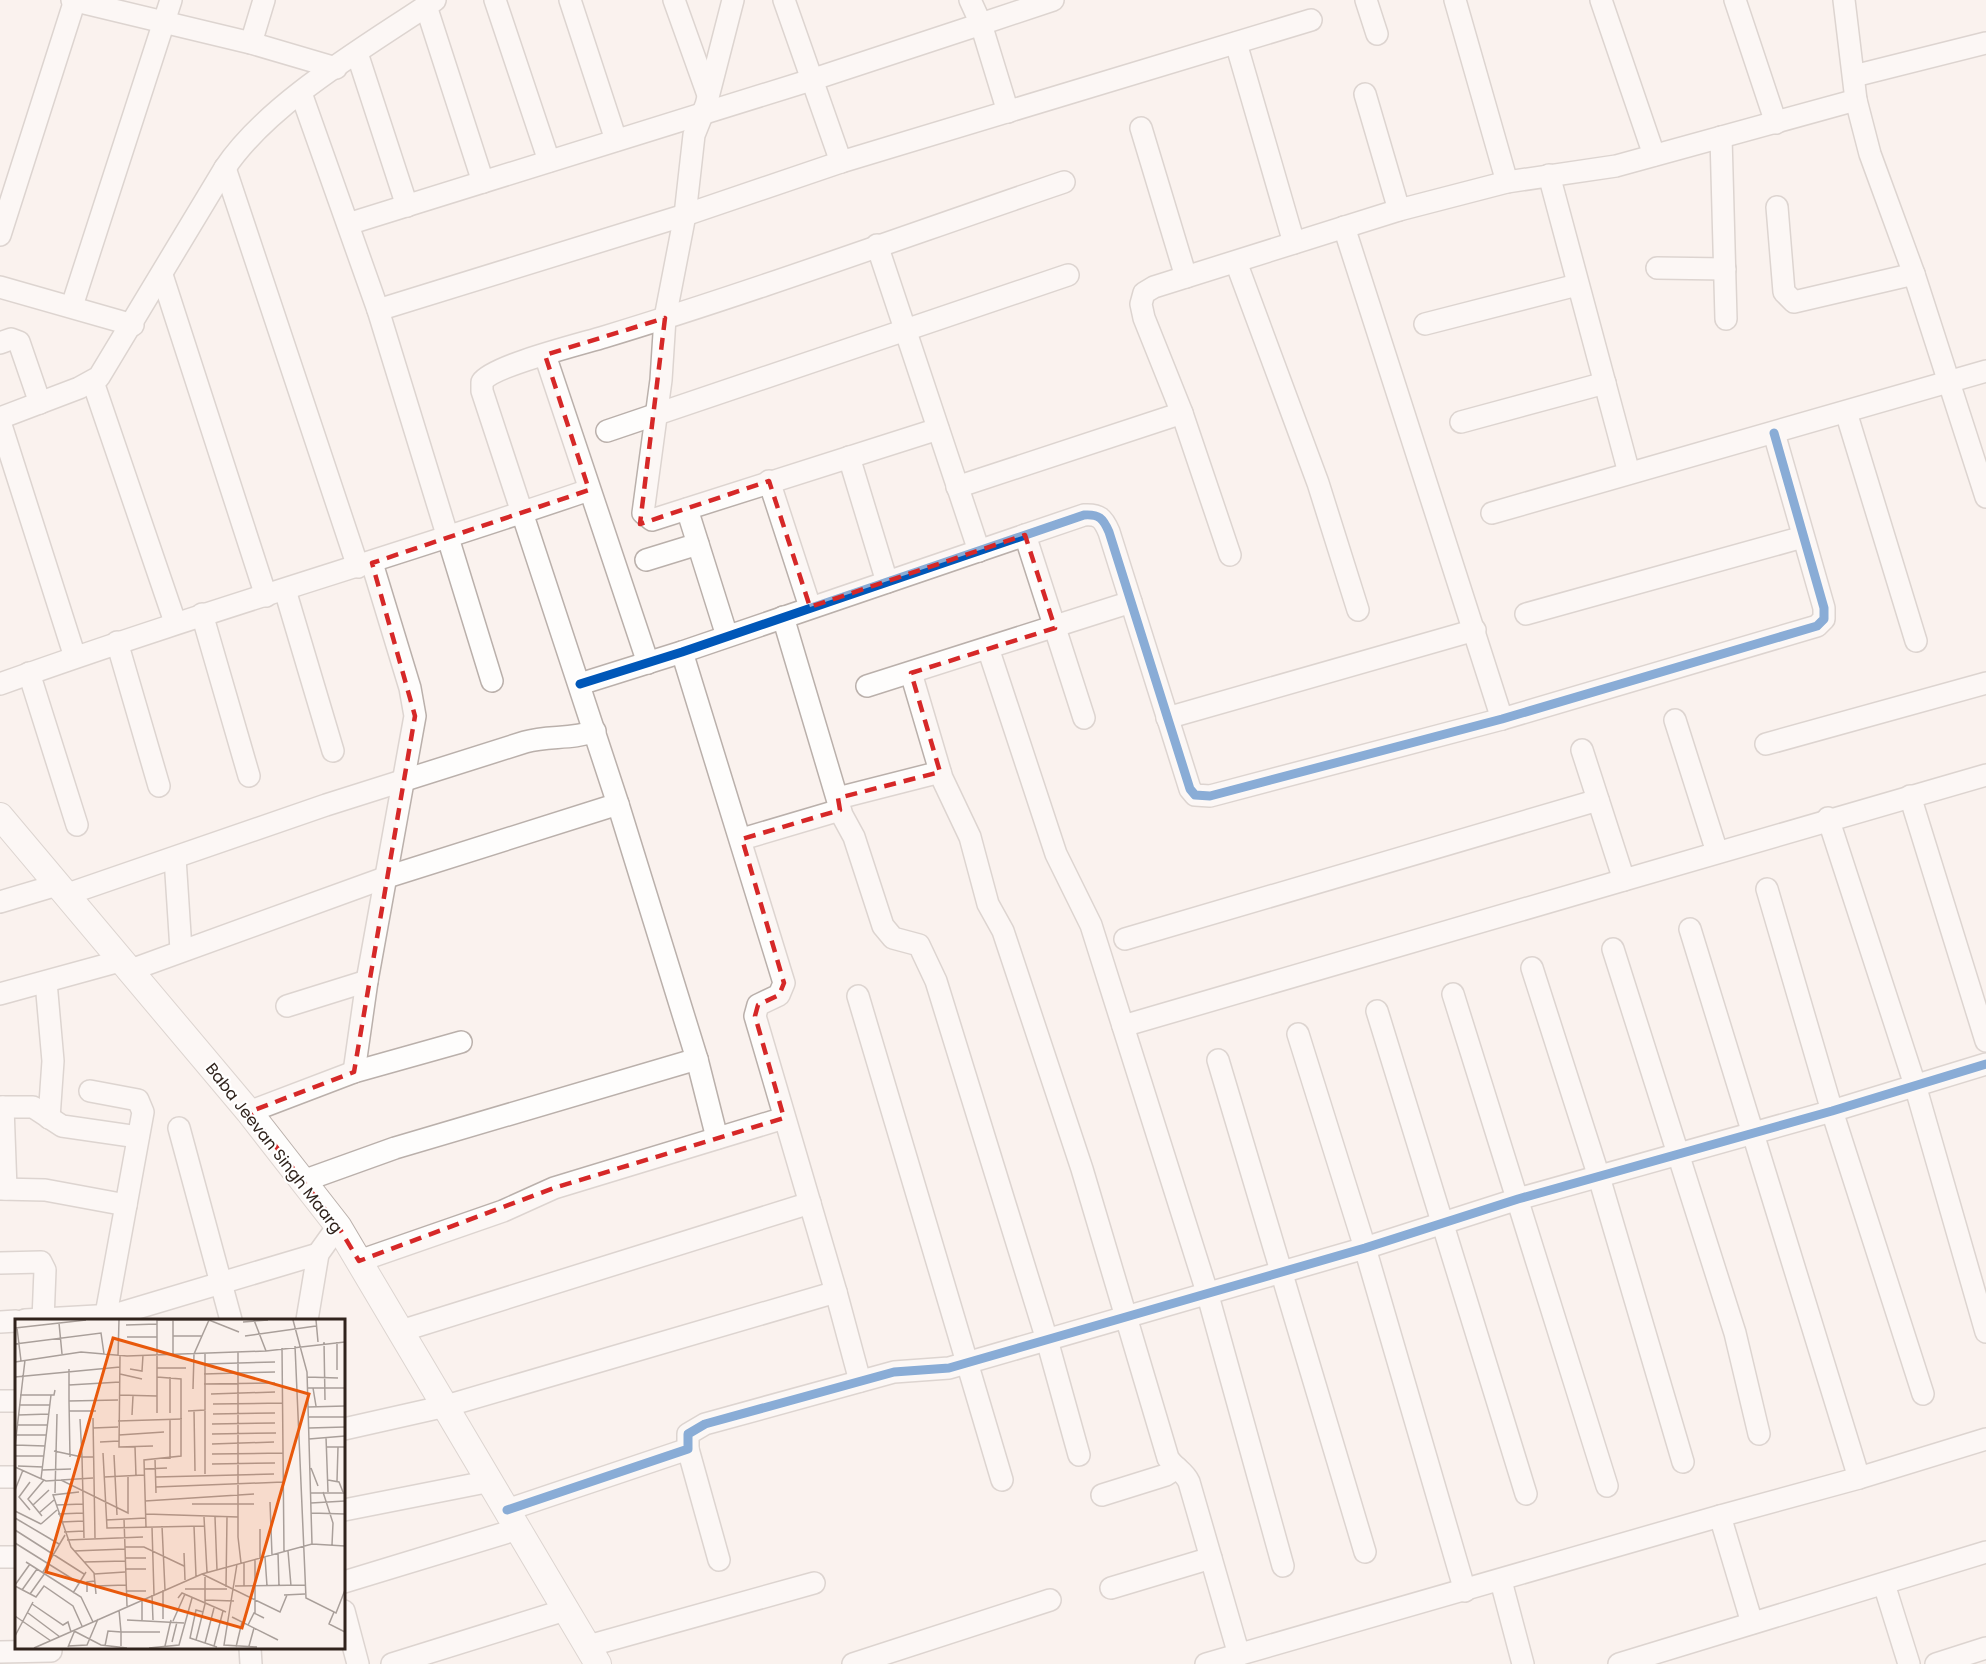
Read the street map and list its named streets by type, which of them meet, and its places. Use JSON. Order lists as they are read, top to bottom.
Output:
{
  "streets": {
    "street": ["Baba Jeevan Singh Maarg"]
  }
}
